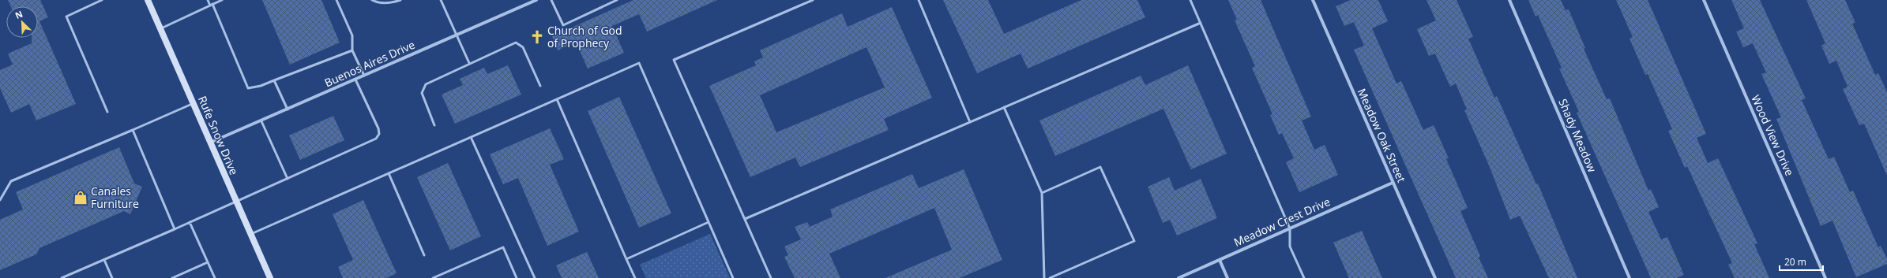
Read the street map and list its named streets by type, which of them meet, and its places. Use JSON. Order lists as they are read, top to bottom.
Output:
{
  "streets": {
    "main road": ["Rufe Snow Drive"],
    "street": [
      "Buenos Aires Drive",
      "Meadow Oak Street",
      "Shady Meadow",
      "Wood View Drive",
      "Meadow Crest Drive"
    ]
  },
  "crossings": [
    ["Buenos Aires Drive", "Rufe Snow Drive"],
    ["Meadow Oak Street", "Meadow Crest Drive"]
  ],
  "places": {
    "church": ["Church of God of Prophecy"],
    "shop": ["Canales Furniture"]
  },
  "scale_bar": "20 m",
  "north": "top left"
}
